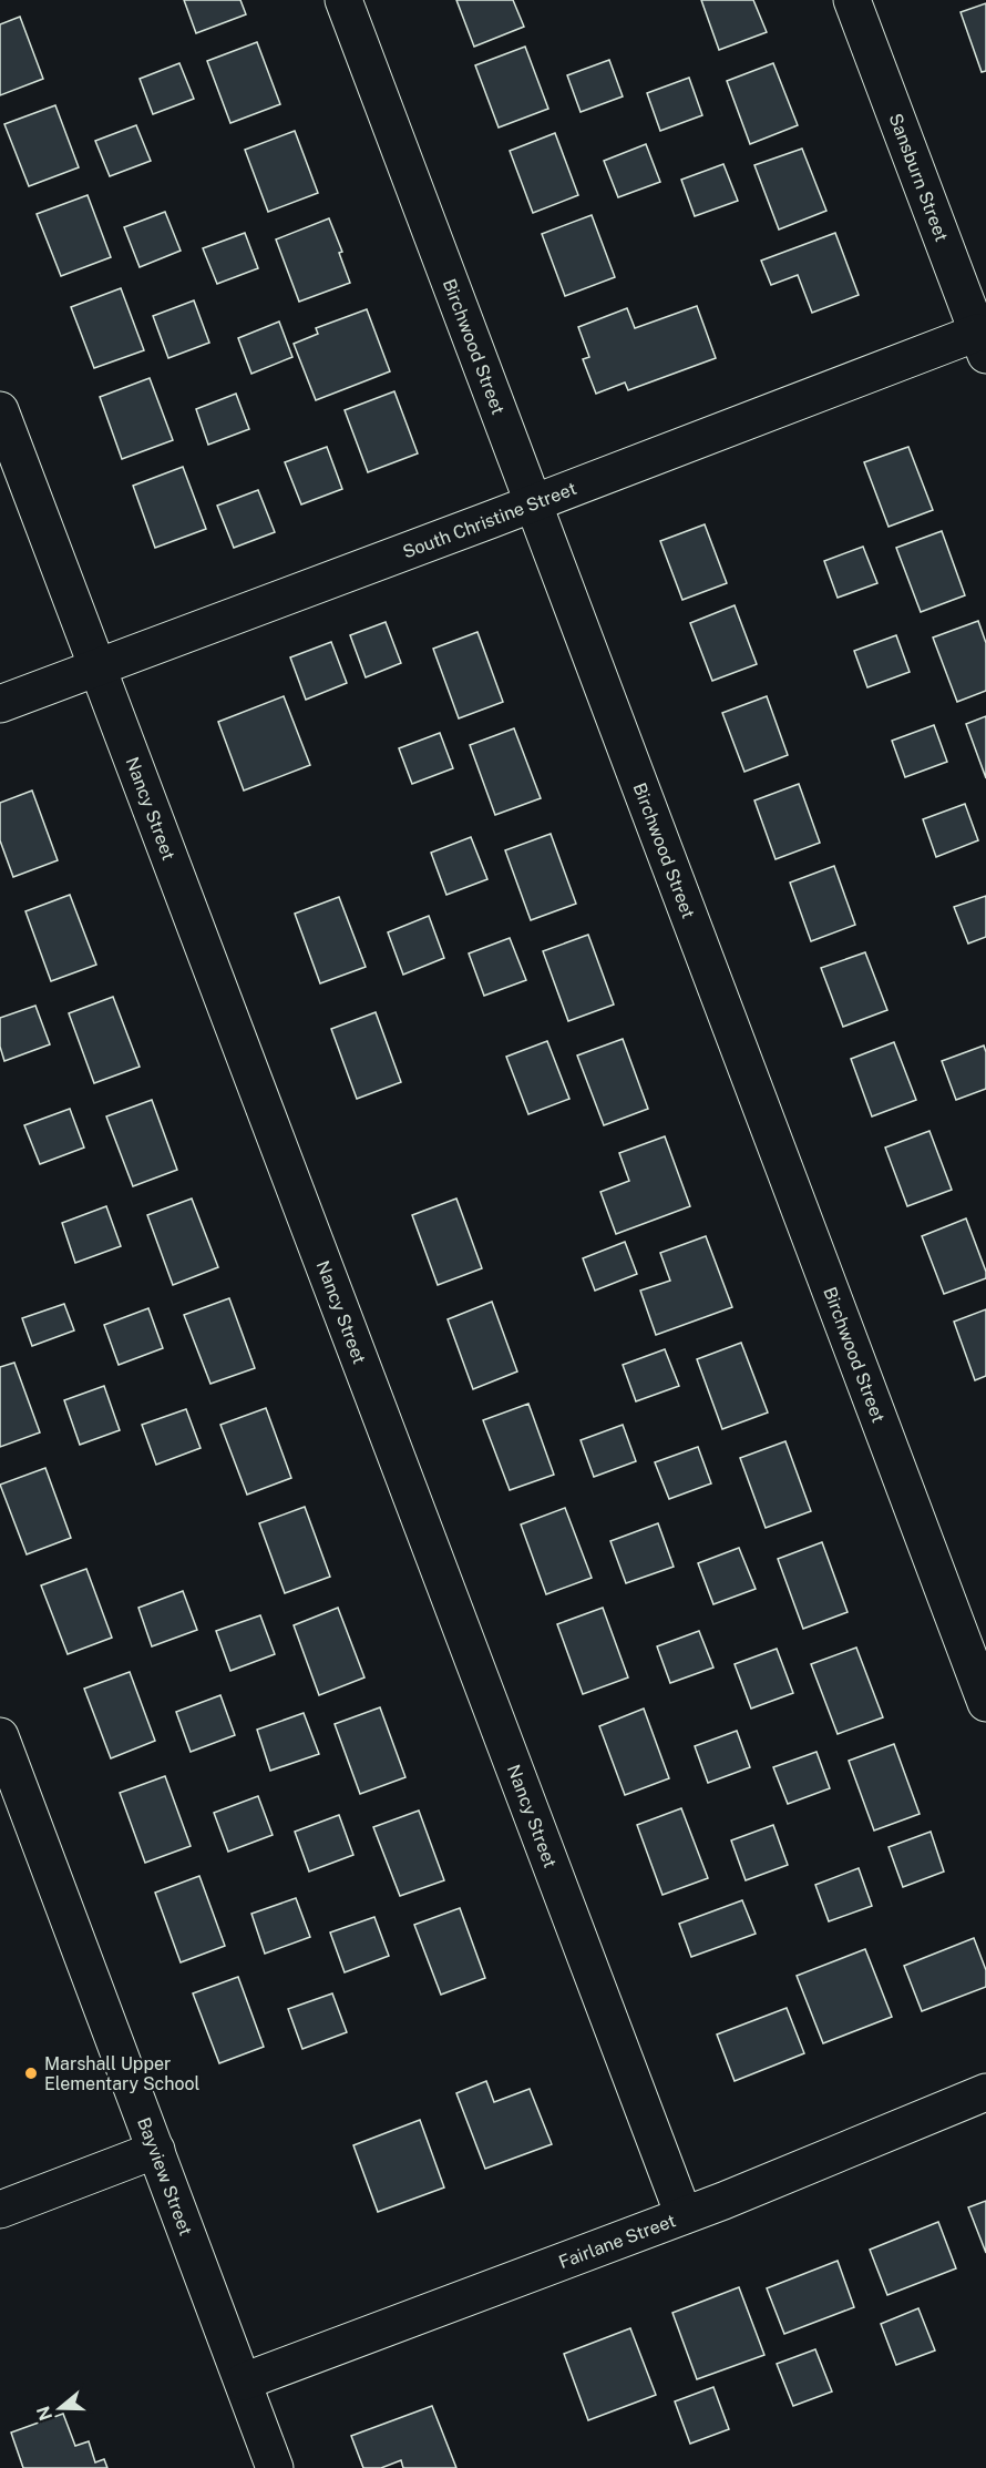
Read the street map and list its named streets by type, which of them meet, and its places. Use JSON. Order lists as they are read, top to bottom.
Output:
{
  "streets": {
    "street": [
      "Sansburn Street",
      "Birchwood Street",
      "South Christine Street",
      "Nancy Street",
      "Bayview Street",
      "Fairlane Street"
    ]
  },
  "crossings": [
    ["Sansburn Street", "South Christine Street"],
    ["Birchwood Street", "South Christine Street"],
    ["South Christine Street", "Nancy Street"],
    ["Nancy Street", "Fairlane Street"],
    ["Bayview Street", "Fairlane Street"]
  ],
  "places": ["Marshall Upper Elementary School"],
  "north": "left"
}
